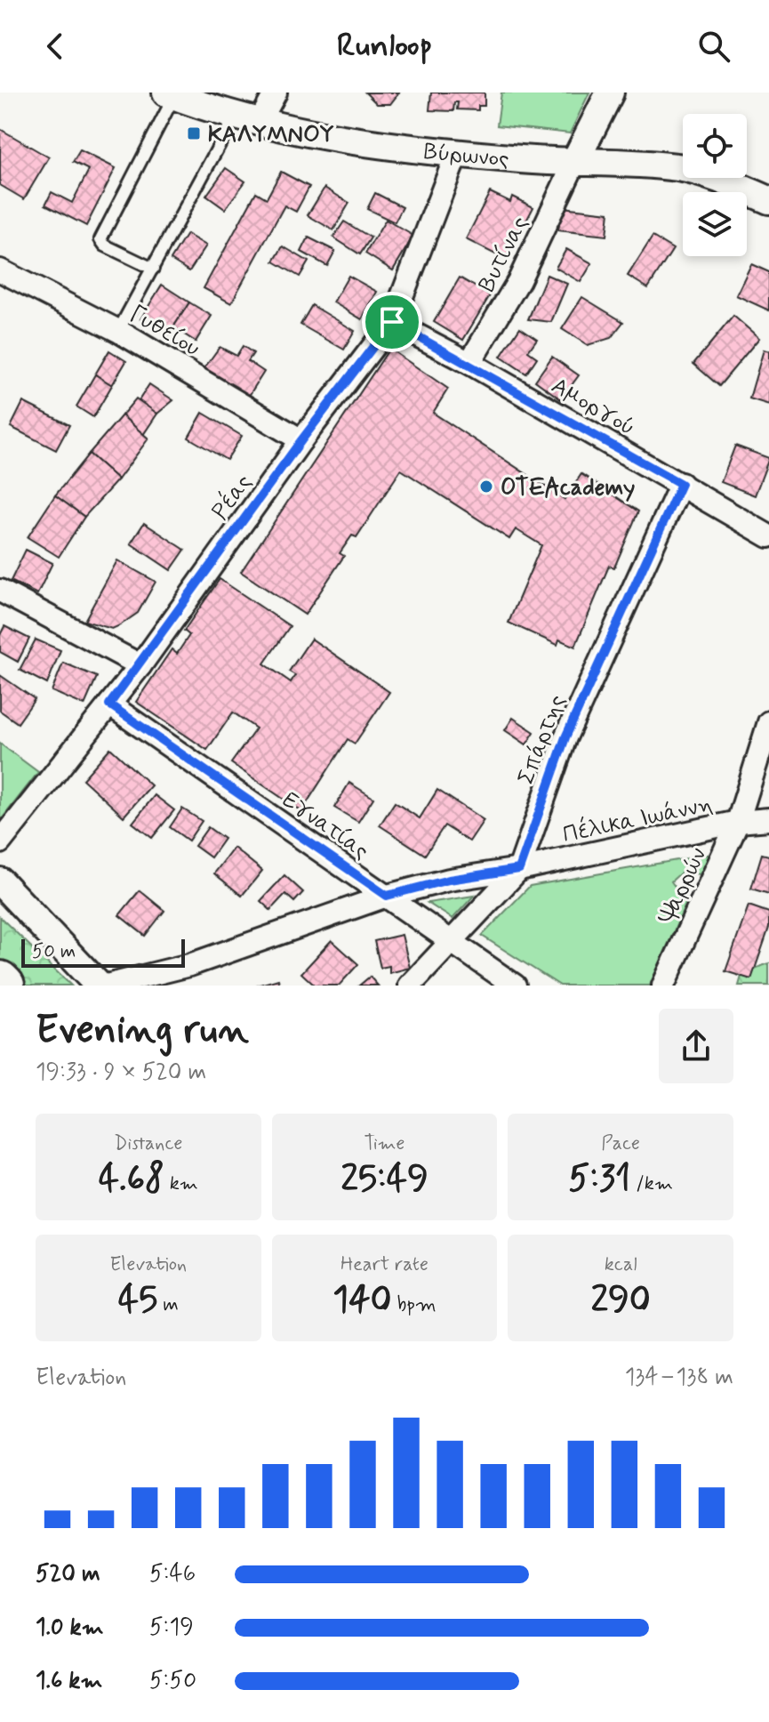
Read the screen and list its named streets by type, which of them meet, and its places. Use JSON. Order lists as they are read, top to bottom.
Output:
{
  "streets": {
    "street": [
      "Βύρωνος",
      "Βυτίνας",
      "Γυθείου",
      "Αμοργού",
      "Ρέας",
      "Σπάρτης",
      "Πέλικα Ιωάννη",
      "Εγνατίας",
      "Ψαρρών"
    ]
  },
  "crossings": [
    ["Βύρωνος", "Βυτίνας"],
    ["Βύρωνος", "Ρέας"],
    ["Βυτίνας", "Αμοργού"],
    ["Γυθείου", "Ρέας"],
    ["Αμοργού", "Ρέας"],
    ["Αμοργού", "Σπάρτης"],
    ["Ρέας", "Εγνατίας"],
    ["Σπάρτης", "Πέλικα Ιωάννη"],
    ["Σπάρτης", "Εγνατίας"],
    ["Πέλικα Ιωάννη", "Εγνατίας"],
    ["Πέλικα Ιωάννη", "Ψαρρών"]
  ],
  "places": {
    "transit": ["ΚΑΛΥΜΝΟΥ"],
    "other": ["OTEAcademy"]
  },
  "scale_bar": "50 m",
  "page": {
    "header": "Runloop",
    "scale": "50 m",
    "heading": ["Evening run", "19:33 · 9 × 520 m"],
    "stats": [
      ["Distance", "4.68 km"],
      ["Time", "25:49"],
      ["Pace", "5:31 /km"],
      ["Elevation", "45 m"],
      ["Heart rate", "140 bpm"],
      ["kcal", "290"]
    ],
    "chart": ["Elevation", "134–138 m"],
    "list": [
      {
        "name": "520 m",
        "note": "5:46"
      },
      {
        "name": "1.0 km",
        "note": "5:19"
      },
      {
        "name": "1.6 km",
        "note": "5:50"
      }
    ]
  }
}
